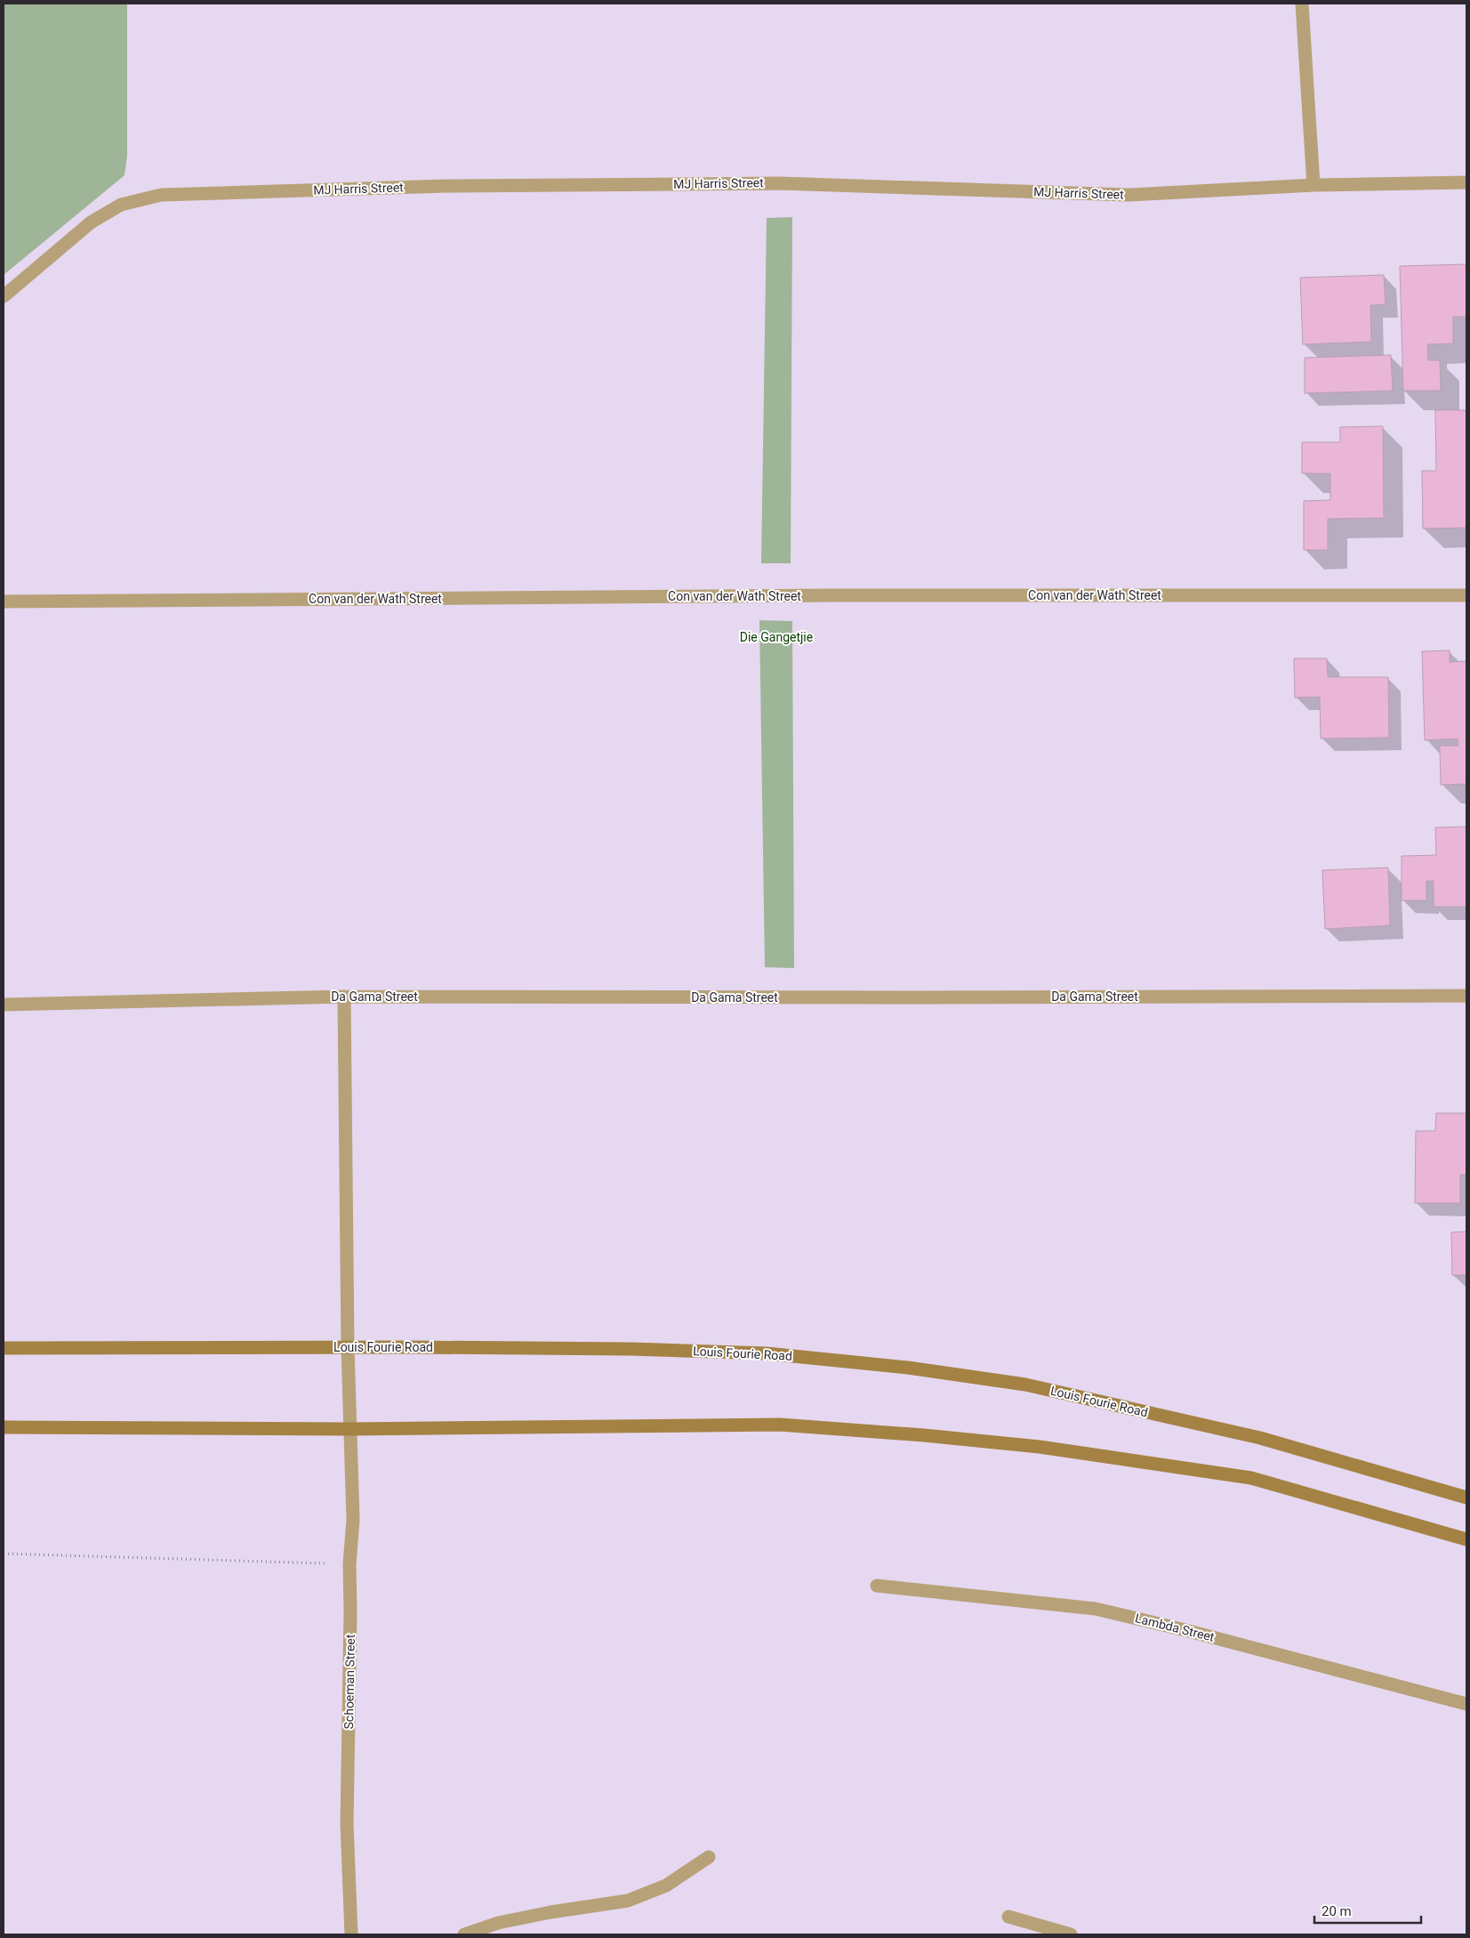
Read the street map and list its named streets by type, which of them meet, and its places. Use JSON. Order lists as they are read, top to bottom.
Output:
{
  "streets": {
    "main road": ["Louis Fourie Road"],
    "street": [
      "MJ Harris Street",
      "Con van der Wath Street",
      "Da Gama Street",
      "Lambda Street",
      "Schoeman Street"
    ]
  },
  "crossings": [
    ["Da Gama Street", "Schoeman Street"],
    ["Louis Fourie Road", "Schoeman Street"]
  ],
  "parks": ["Die Gangetjie"],
  "scale_bar": "20 m"
}
